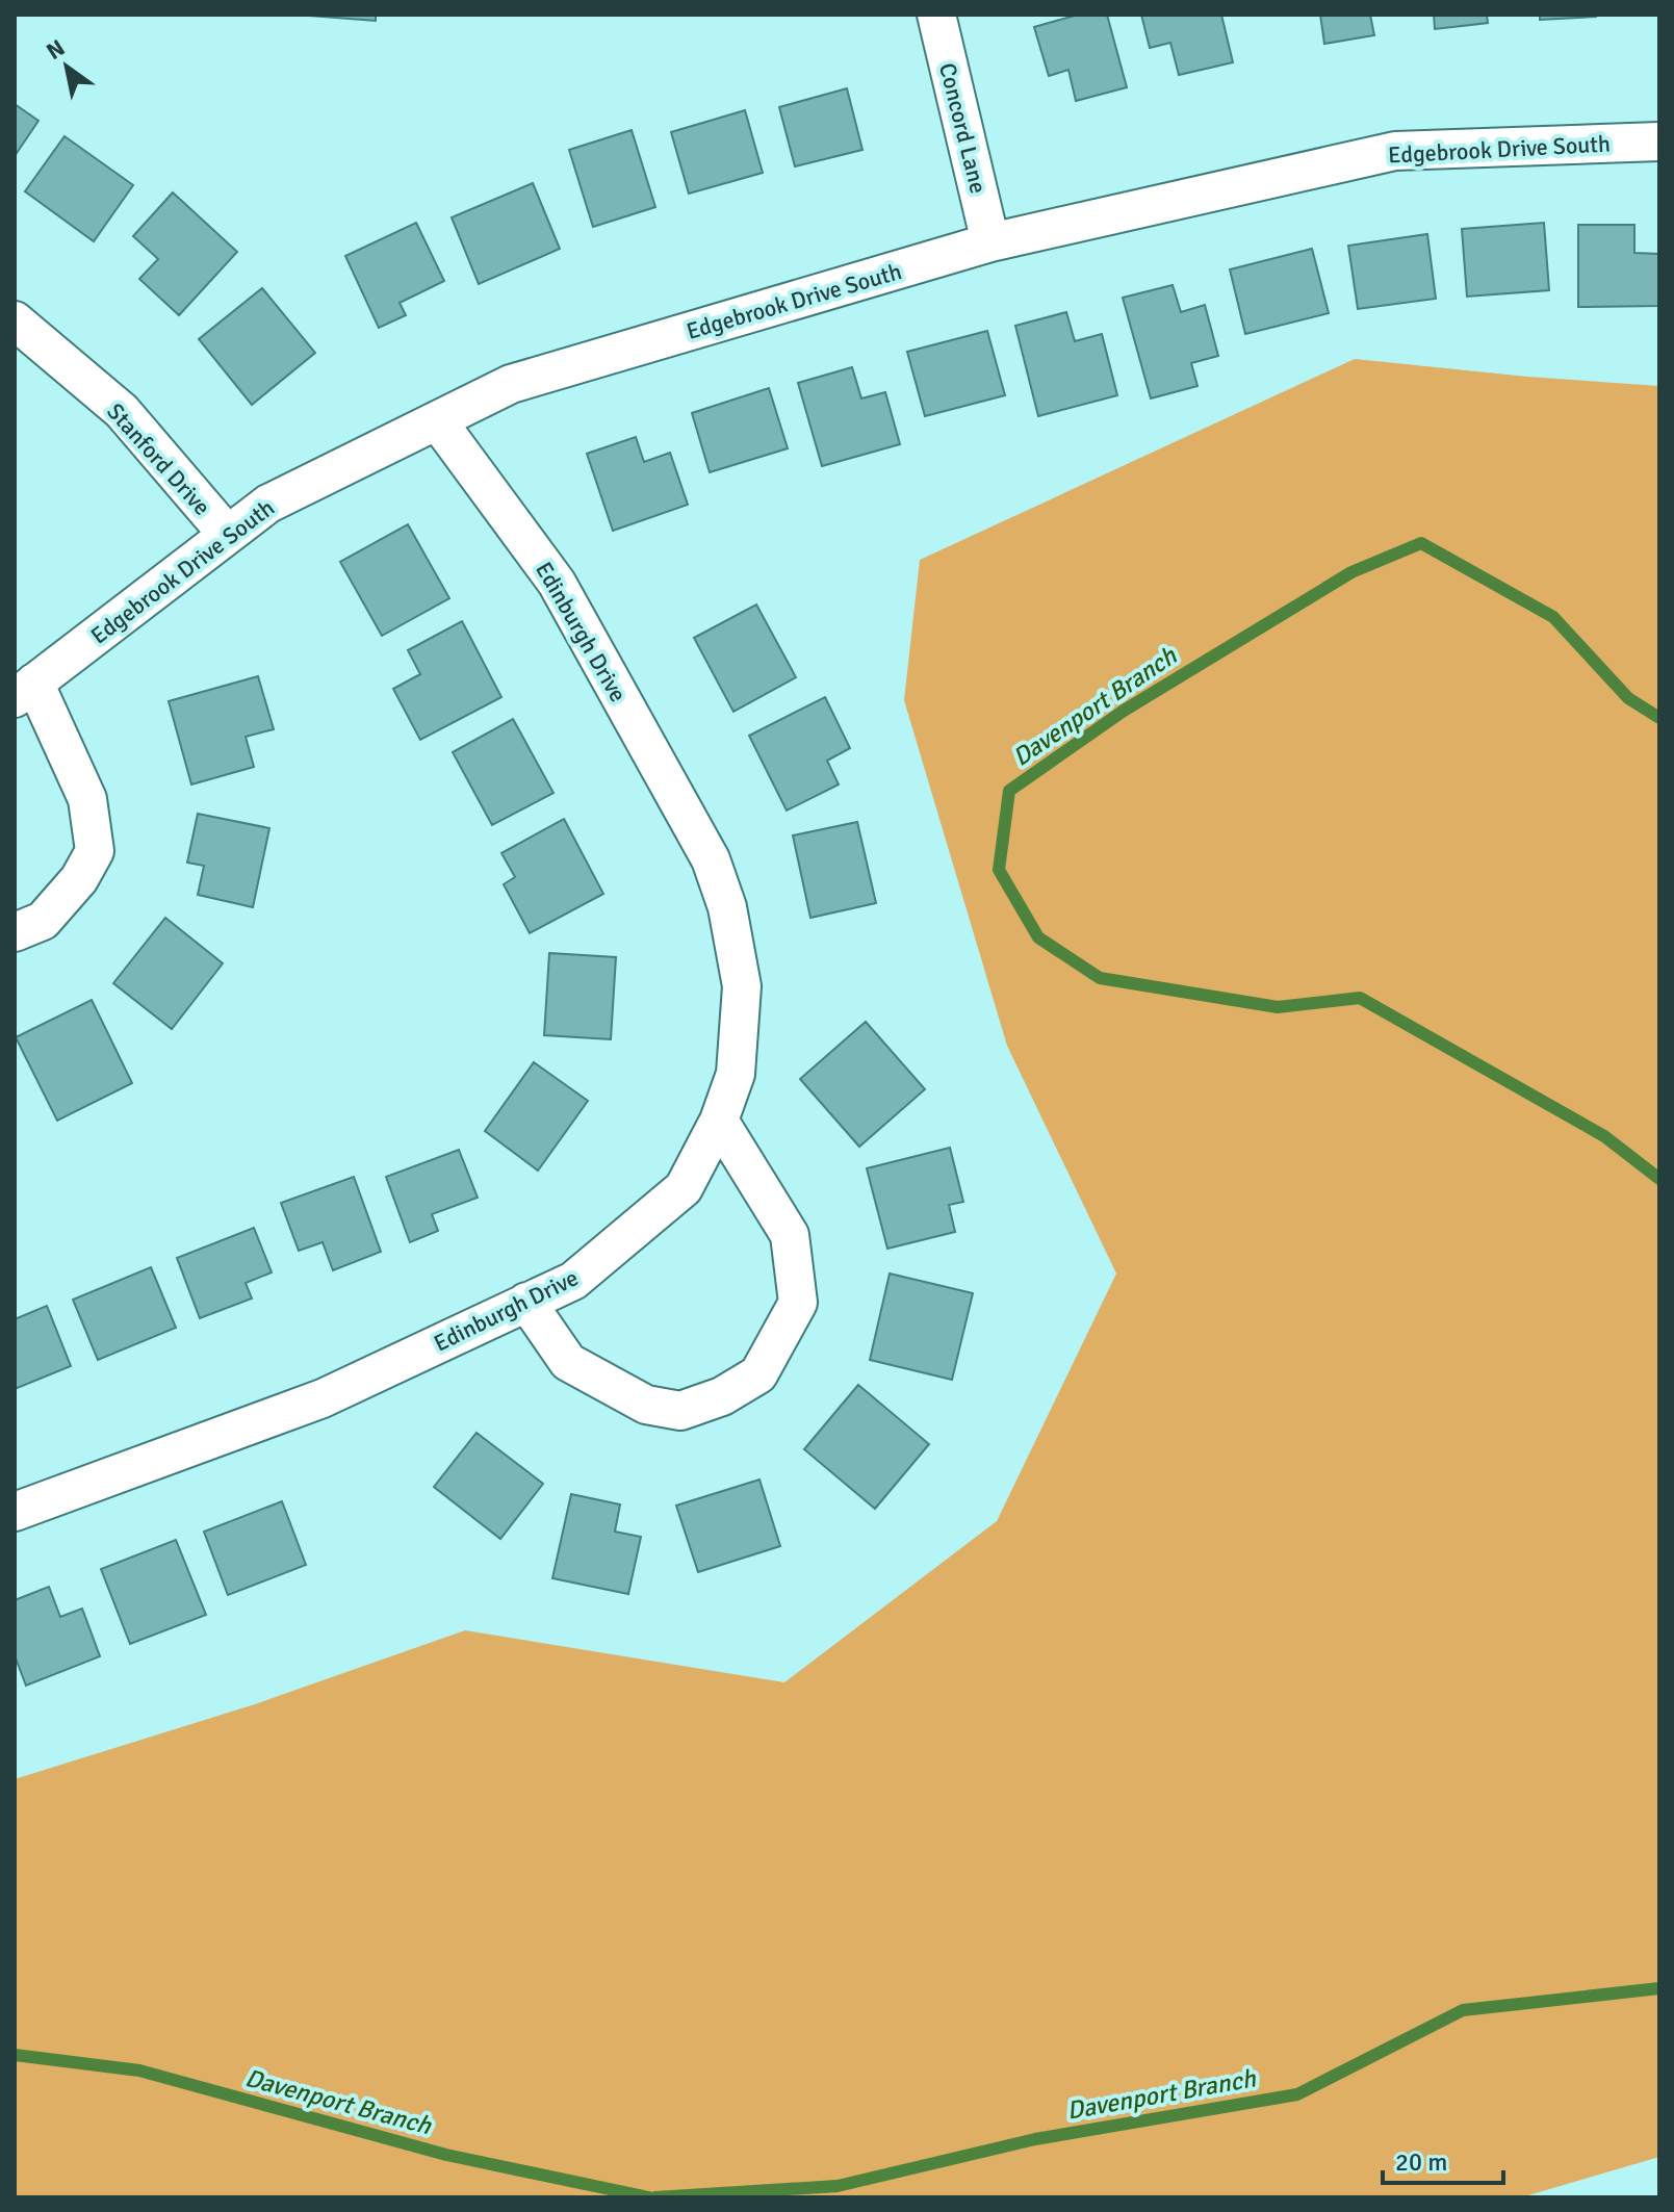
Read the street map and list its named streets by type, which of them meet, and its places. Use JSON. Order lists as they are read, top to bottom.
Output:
{
  "streets": {
    "street": [
      "Concord Lane",
      "Edgebrook Drive South",
      "Stanford Drive",
      "Edinburgh Drive"
    ]
  },
  "crossings": [
    ["Concord Lane", "Edgebrook Drive South"],
    ["Edgebrook Drive South", "Stanford Drive"],
    ["Edgebrook Drive South", "Edinburgh Drive"]
  ],
  "water": ["Davenport Branch"],
  "scale_bar": "20 m",
  "north": "top left"
}
